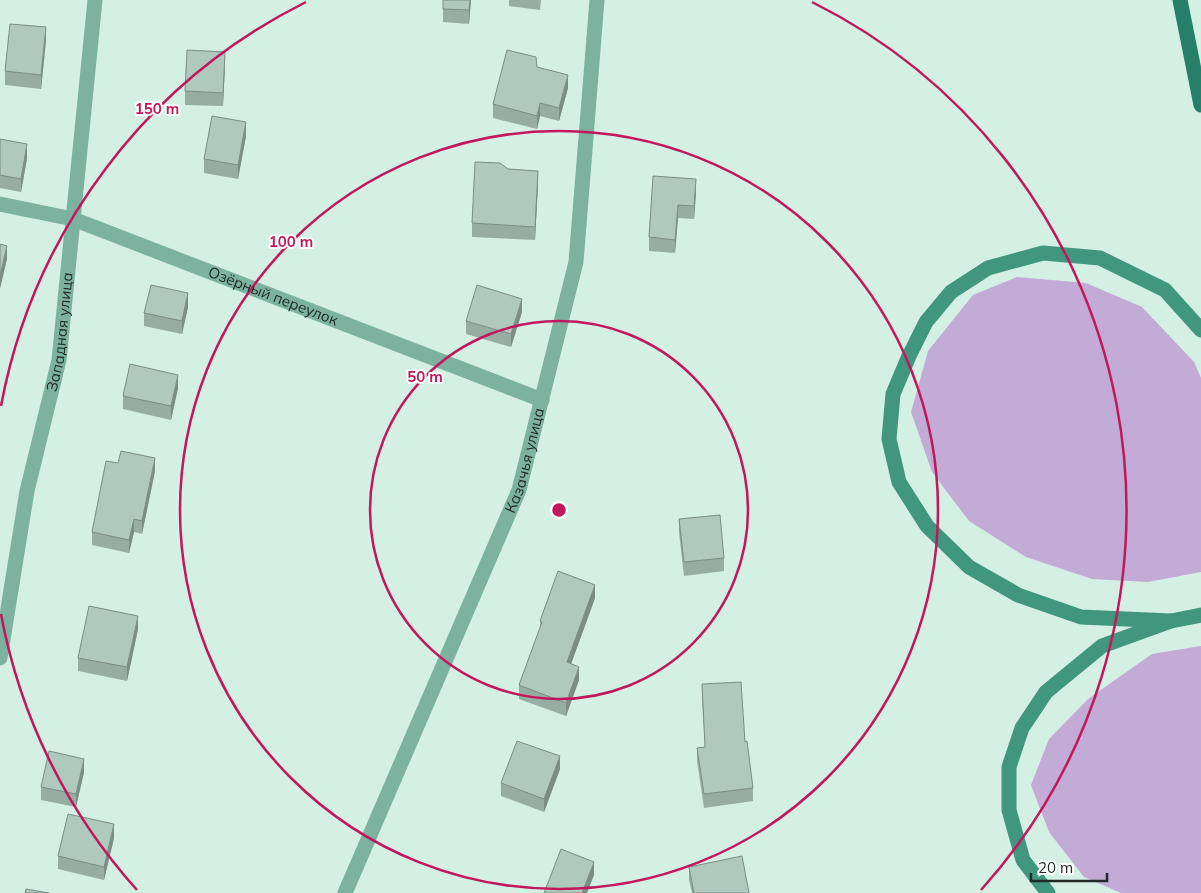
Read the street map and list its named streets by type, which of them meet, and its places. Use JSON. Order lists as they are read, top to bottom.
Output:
{
  "streets": {
    "street": ["Озёрный переулок", "Западная улица", "Казачья улица"]
  },
  "crossings": [
    ["Озёрный переулок", "Западная улица"],
    ["Озёрный переулок", "Казачья улица"]
  ],
  "scale_bar": "20 m",
  "rings": ["150 m", "100 m", "50 m"]
}
